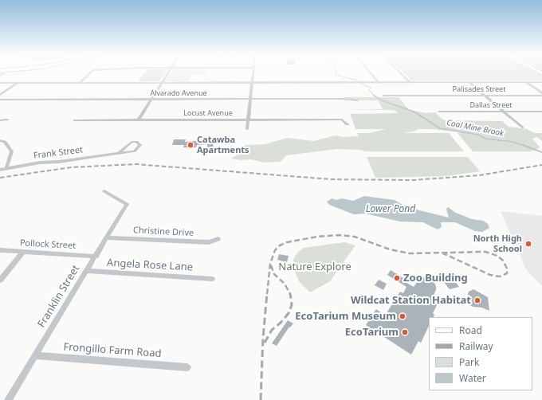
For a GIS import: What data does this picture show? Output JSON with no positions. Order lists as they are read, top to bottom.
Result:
{
  "streets": {
    "street": [
      "Palisades Street",
      "Alvarado Avenue",
      "Dallas Street",
      "Locust Avenue",
      "Frank Street",
      "Christine Drive",
      "Pollock Street",
      "Angela Rose Lane",
      "Franklin Street",
      "Frongillo Farm Road"
    ]
  },
  "crossings": [
    ["Christine Drive", "Franklin Street"],
    ["Pollock Street", "Franklin Street"],
    ["Angela Rose Lane", "Franklin Street"],
    ["Franklin Street", "Frongillo Farm Road"]
  ],
  "water": ["Coal Mine Brook", "Lower Pond"],
  "parks": ["Nature Explore"],
  "places": [
    "Catawba Apartments",
    "North High School",
    "Zoo Building",
    "Wildcat Station Habitat",
    "EcoTarium Museum",
    "EcoTarium"
  ],
  "legend": [
    "Road",
    "Railway",
    "Park",
    "Water"
  ]
}
